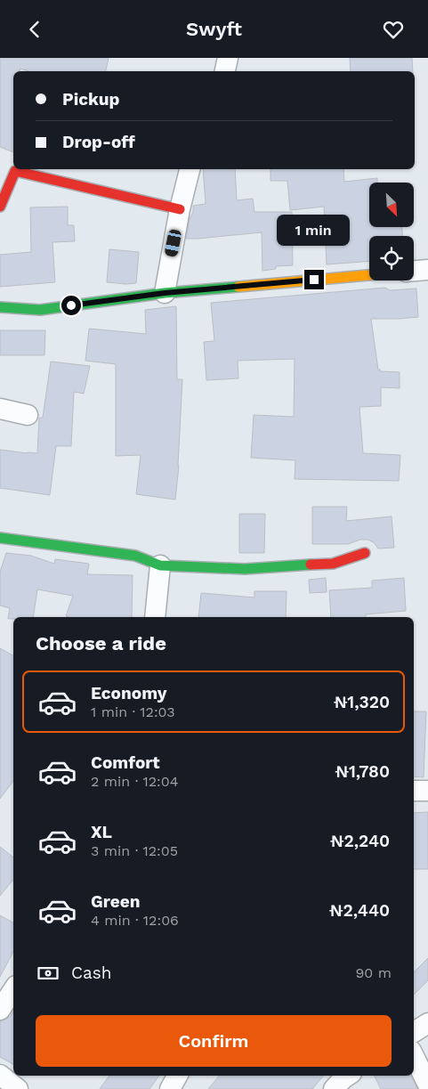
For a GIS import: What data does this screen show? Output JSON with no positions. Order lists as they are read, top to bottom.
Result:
{
  "north": "bottom right",
  "page": {
    "header": "Swyft",
    "banner": ["Pickup", "Drop-off"],
    "bubble": "1 min",
    "heading": "Choose a ride",
    "list": [
      {
        "name": "Economy",
        "note": "1 min · 12:03",
        "value": "₦1,320"
      },
      {
        "name": "Comfort",
        "note": "2 min · 12:04",
        "value": "₦1,780"
      },
      {
        "name": "XL",
        "note": "3 min · 12:05",
        "value": "₦2,240"
      },
      {
        "name": "Green",
        "note": "4 min · 12:06",
        "value": "₦2,440"
      }
    ],
    "pay": ["Cash", "90 m"],
    "buttons": "Confirm"
  }
}
